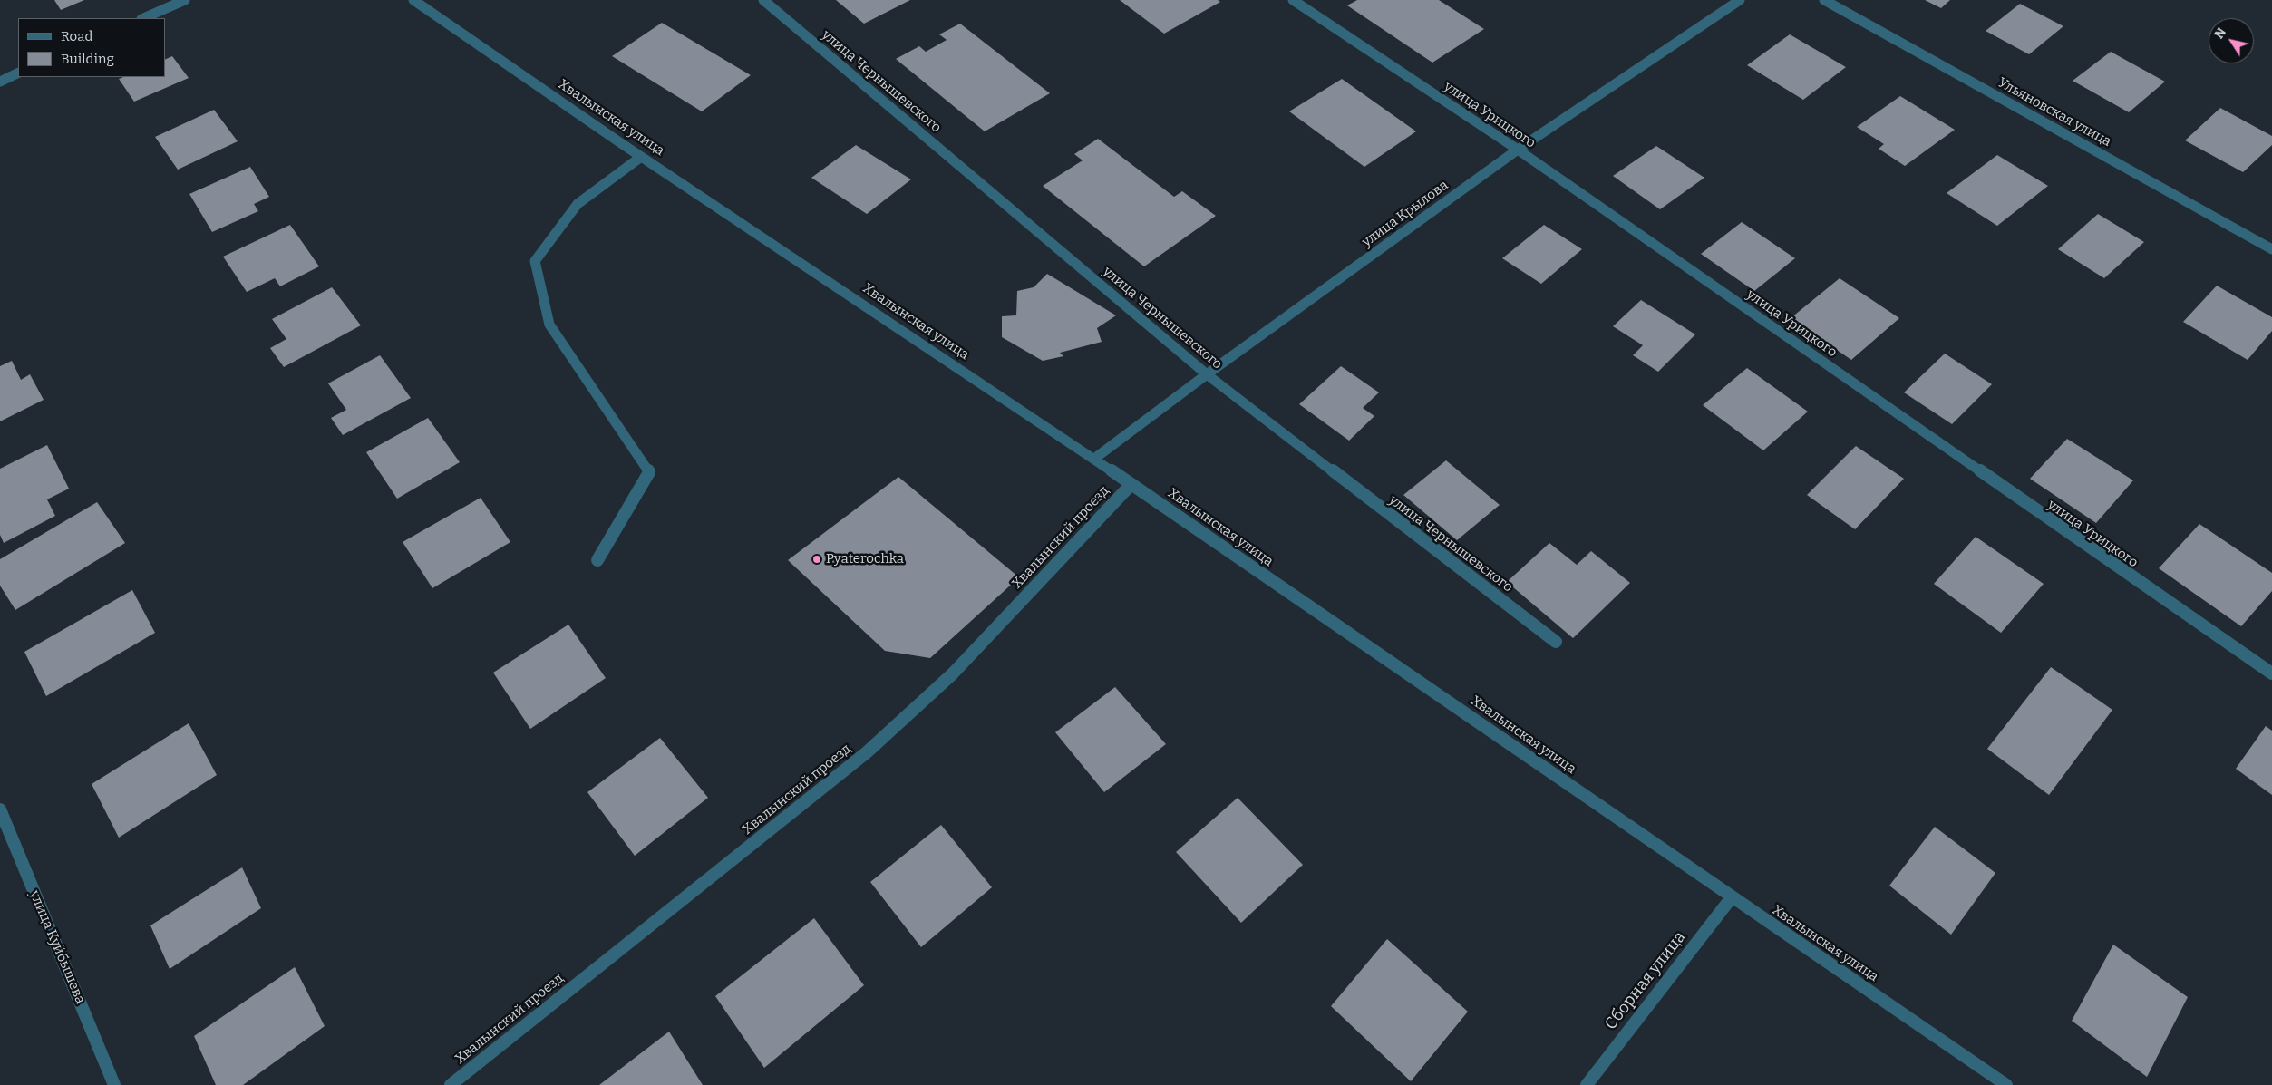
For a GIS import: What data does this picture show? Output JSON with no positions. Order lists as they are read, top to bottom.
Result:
{
  "streets": {
    "street": [
      "улица Чернышевского",
      "Ульяновская улица",
      "улица Урицкого",
      "Хвалынская улица",
      "улица Крылова",
      "Хвалынский проезд",
      "улица Куйбышева",
      "Сборная улица"
    ]
  },
  "crossings": [
    ["улица Чернышевского", "улица Крылова"],
    ["улица Урицкого", "улица Крылова"],
    ["Хвалынская улица", "улица Крылова"],
    ["Хвалынская улица", "Хвалынский проезд"],
    ["Хвалынская улица", "Сборная улица"]
  ],
  "places": ["Pyaterochka"],
  "legend": ["Road", "Building"],
  "north": "top left"
}
